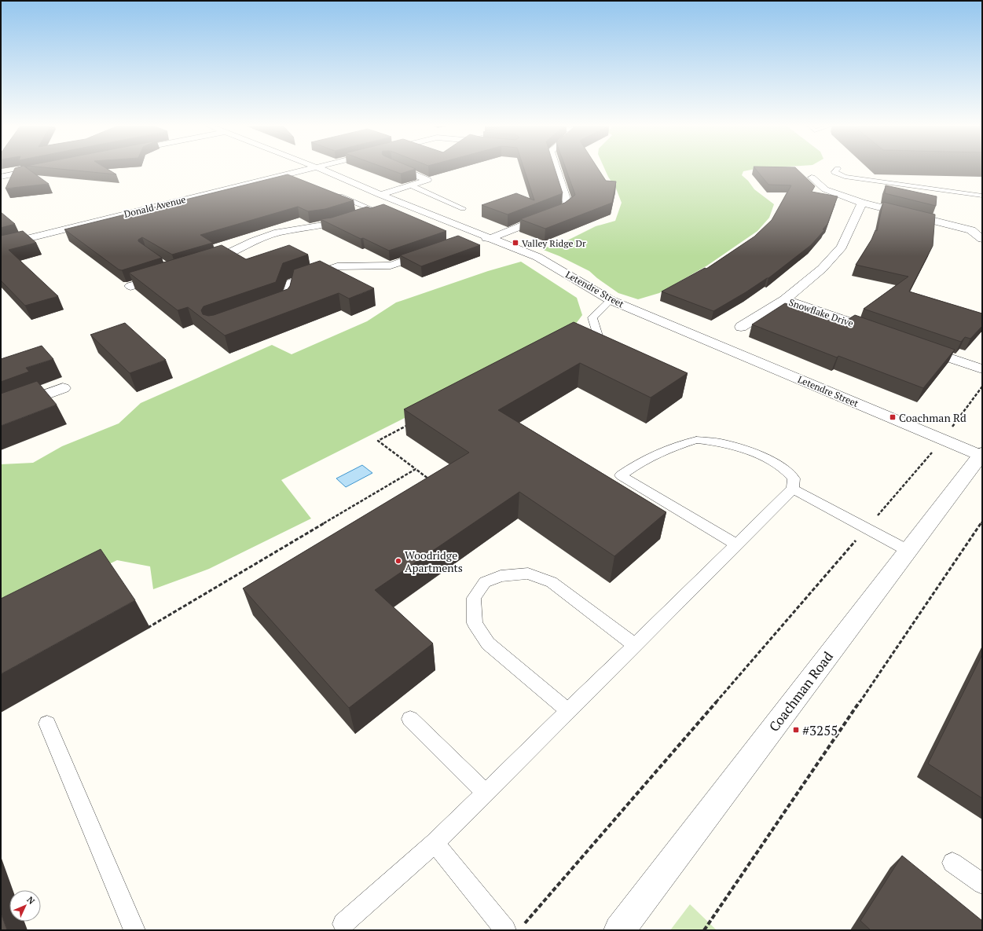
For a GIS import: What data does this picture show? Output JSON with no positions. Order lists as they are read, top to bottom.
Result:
{
  "streets": {
    "street": [
      "Donald Avenue",
      "Letendre Street",
      "Snowflake Drive",
      "Coachman Road"
    ]
  },
  "crossings": [
    ["Letendre Street", "Coachman Road"]
  ],
  "places": {
    "transit": ["Valley Ridge Dr", "Coachman Rd", "#3255"],
    "other": ["Woodridge Apartments"]
  },
  "north": "top right"
}
